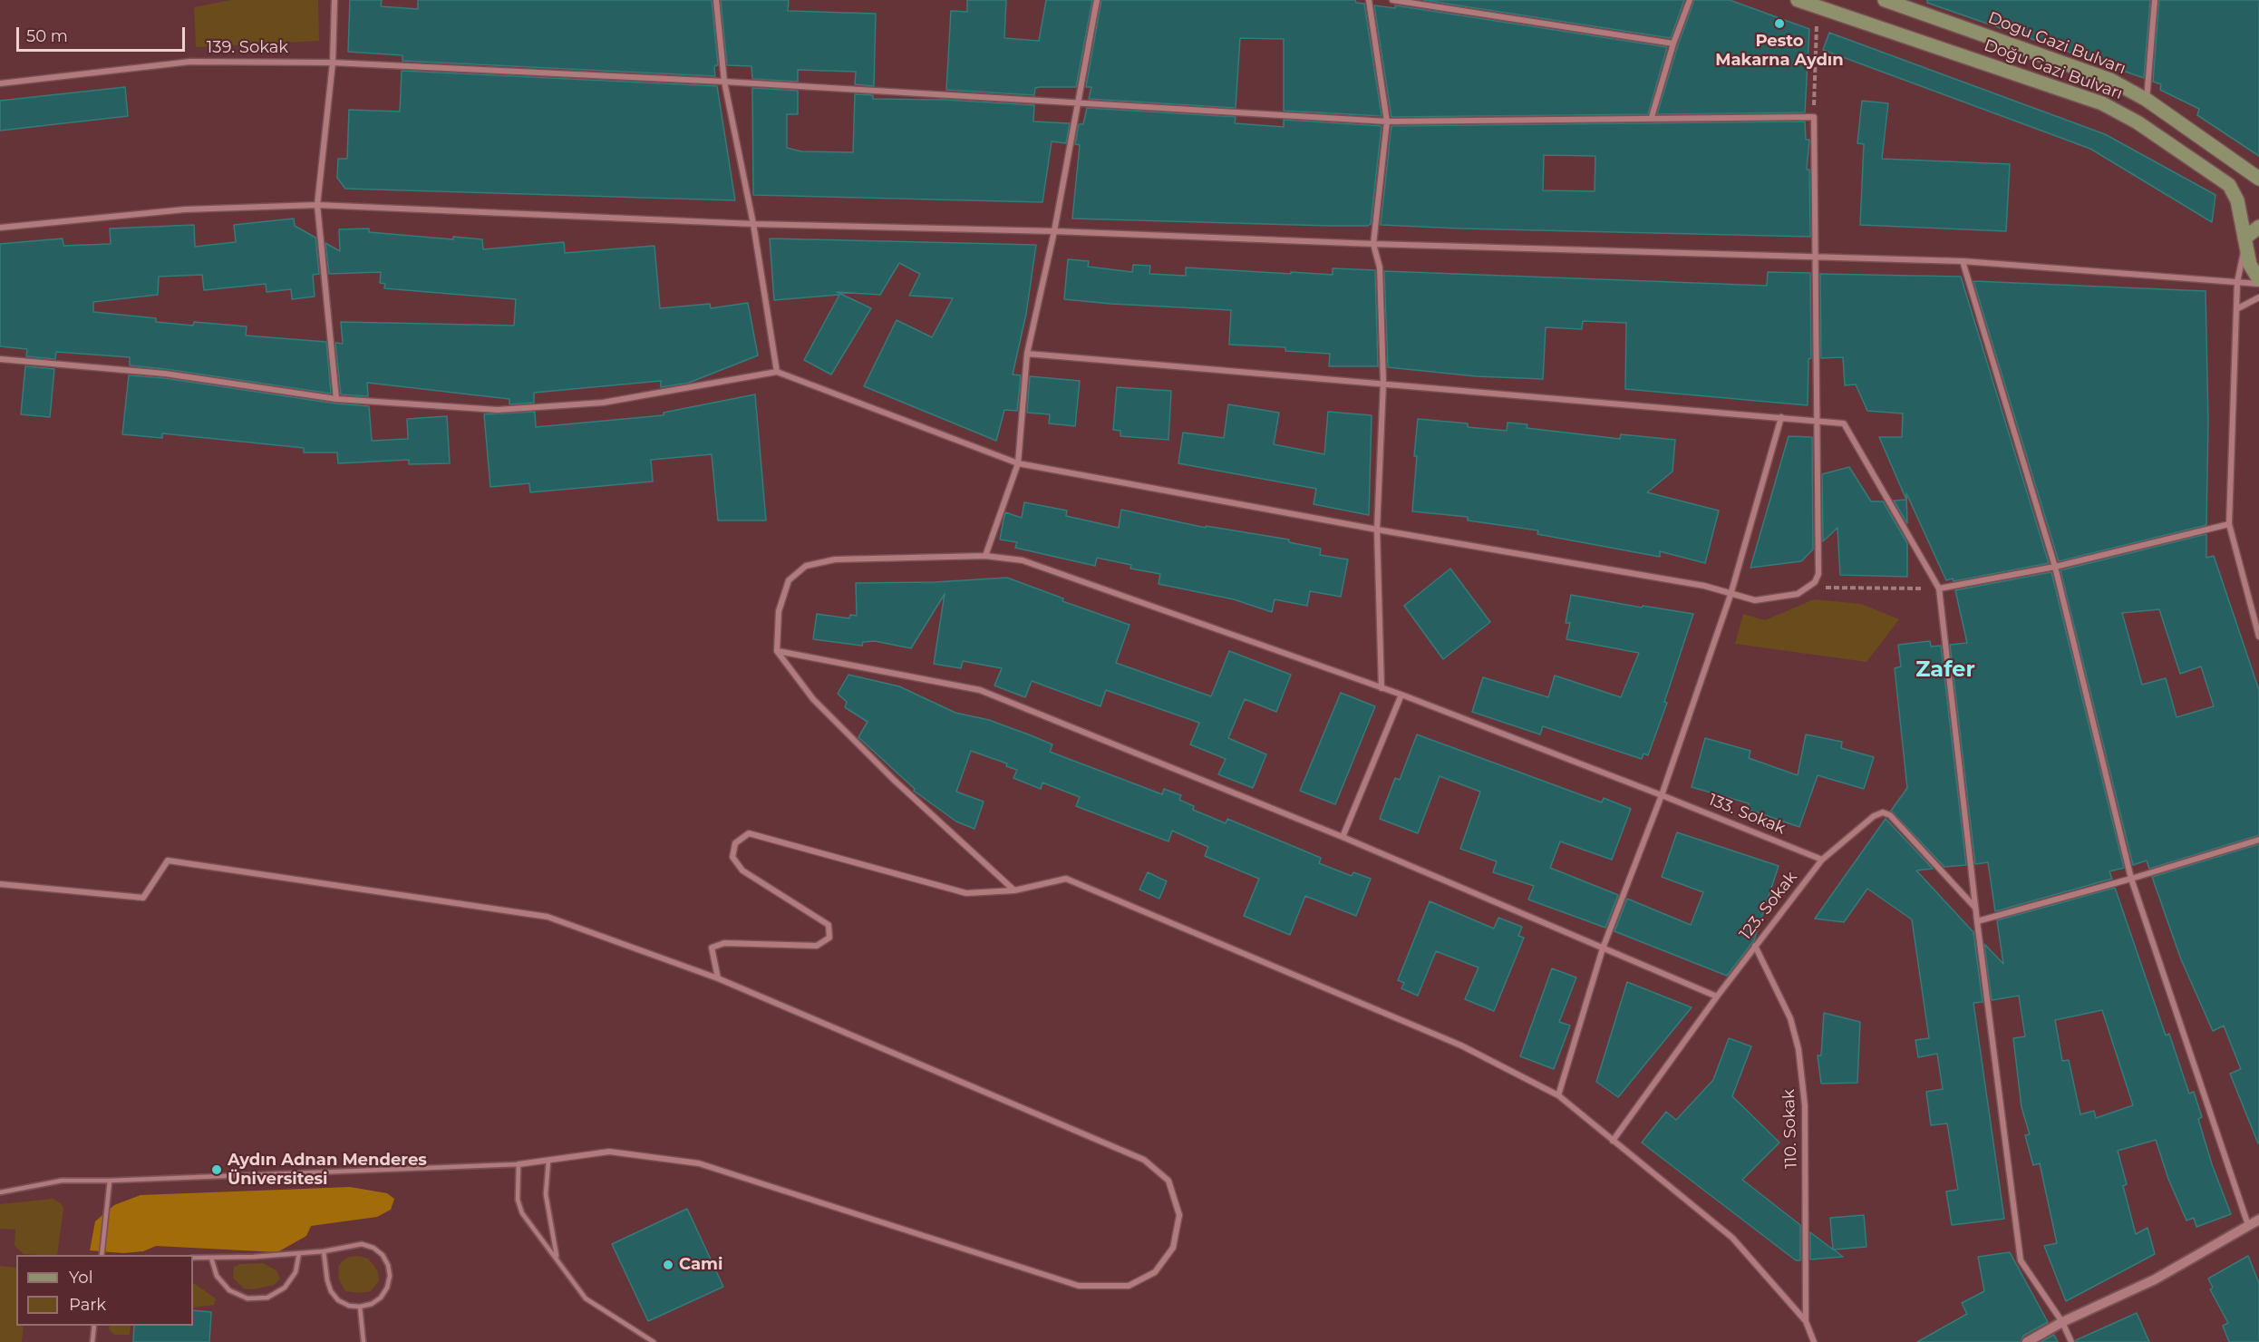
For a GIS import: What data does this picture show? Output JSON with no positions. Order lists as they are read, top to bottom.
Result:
{
  "streets": {
    "main road": ["Dogu Gazi Bulvarı", "Doğu Gazi Bulvarı"],
    "street": [
      "139. Sokak",
      "133. Sokak",
      "123. Sokak",
      "110. Sokak"
    ]
  },
  "crossings": [
    ["133. Sokak", "123. Sokak"],
    ["123. Sokak", "110. Sokak"]
  ],
  "districts": ["Zafer"],
  "places": ["Pesto Makarna Aydın", "Aydın Adnan Menderes Üniversitesi", "Cami"],
  "legend": ["Yol", "Park"],
  "scale_bar": "50 m"
}
